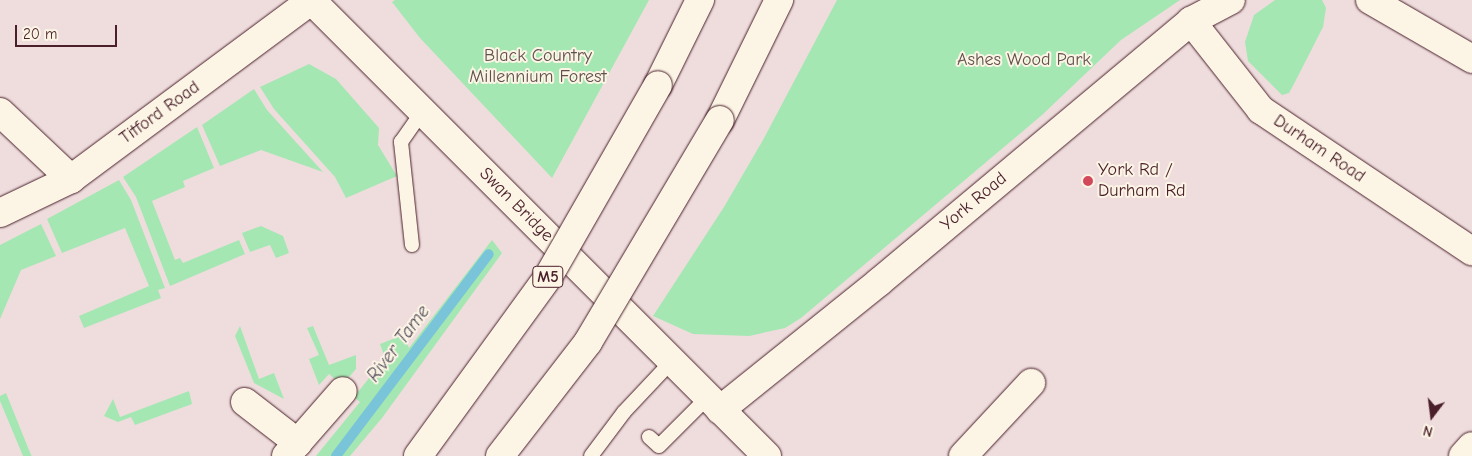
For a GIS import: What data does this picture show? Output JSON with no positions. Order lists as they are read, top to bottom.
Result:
{
  "streets": {
    "main road": [
      "Titford Road",
      "Durham Road",
      "York Road",
      "Swan Bridge",
      "M5"
    ]
  },
  "crossings": [
    ["Titford Road", "Swan Bridge"],
    ["Durham Road", "York Road"],
    ["York Road", "Swan Bridge"]
  ],
  "water": ["River Tame"],
  "parks": ["Black Country Millennium Forest", "Ashes Wood Park"],
  "places": ["York Rd / Durham Rd"],
  "scale_bar": "20 m",
  "north": "bottom"
}
